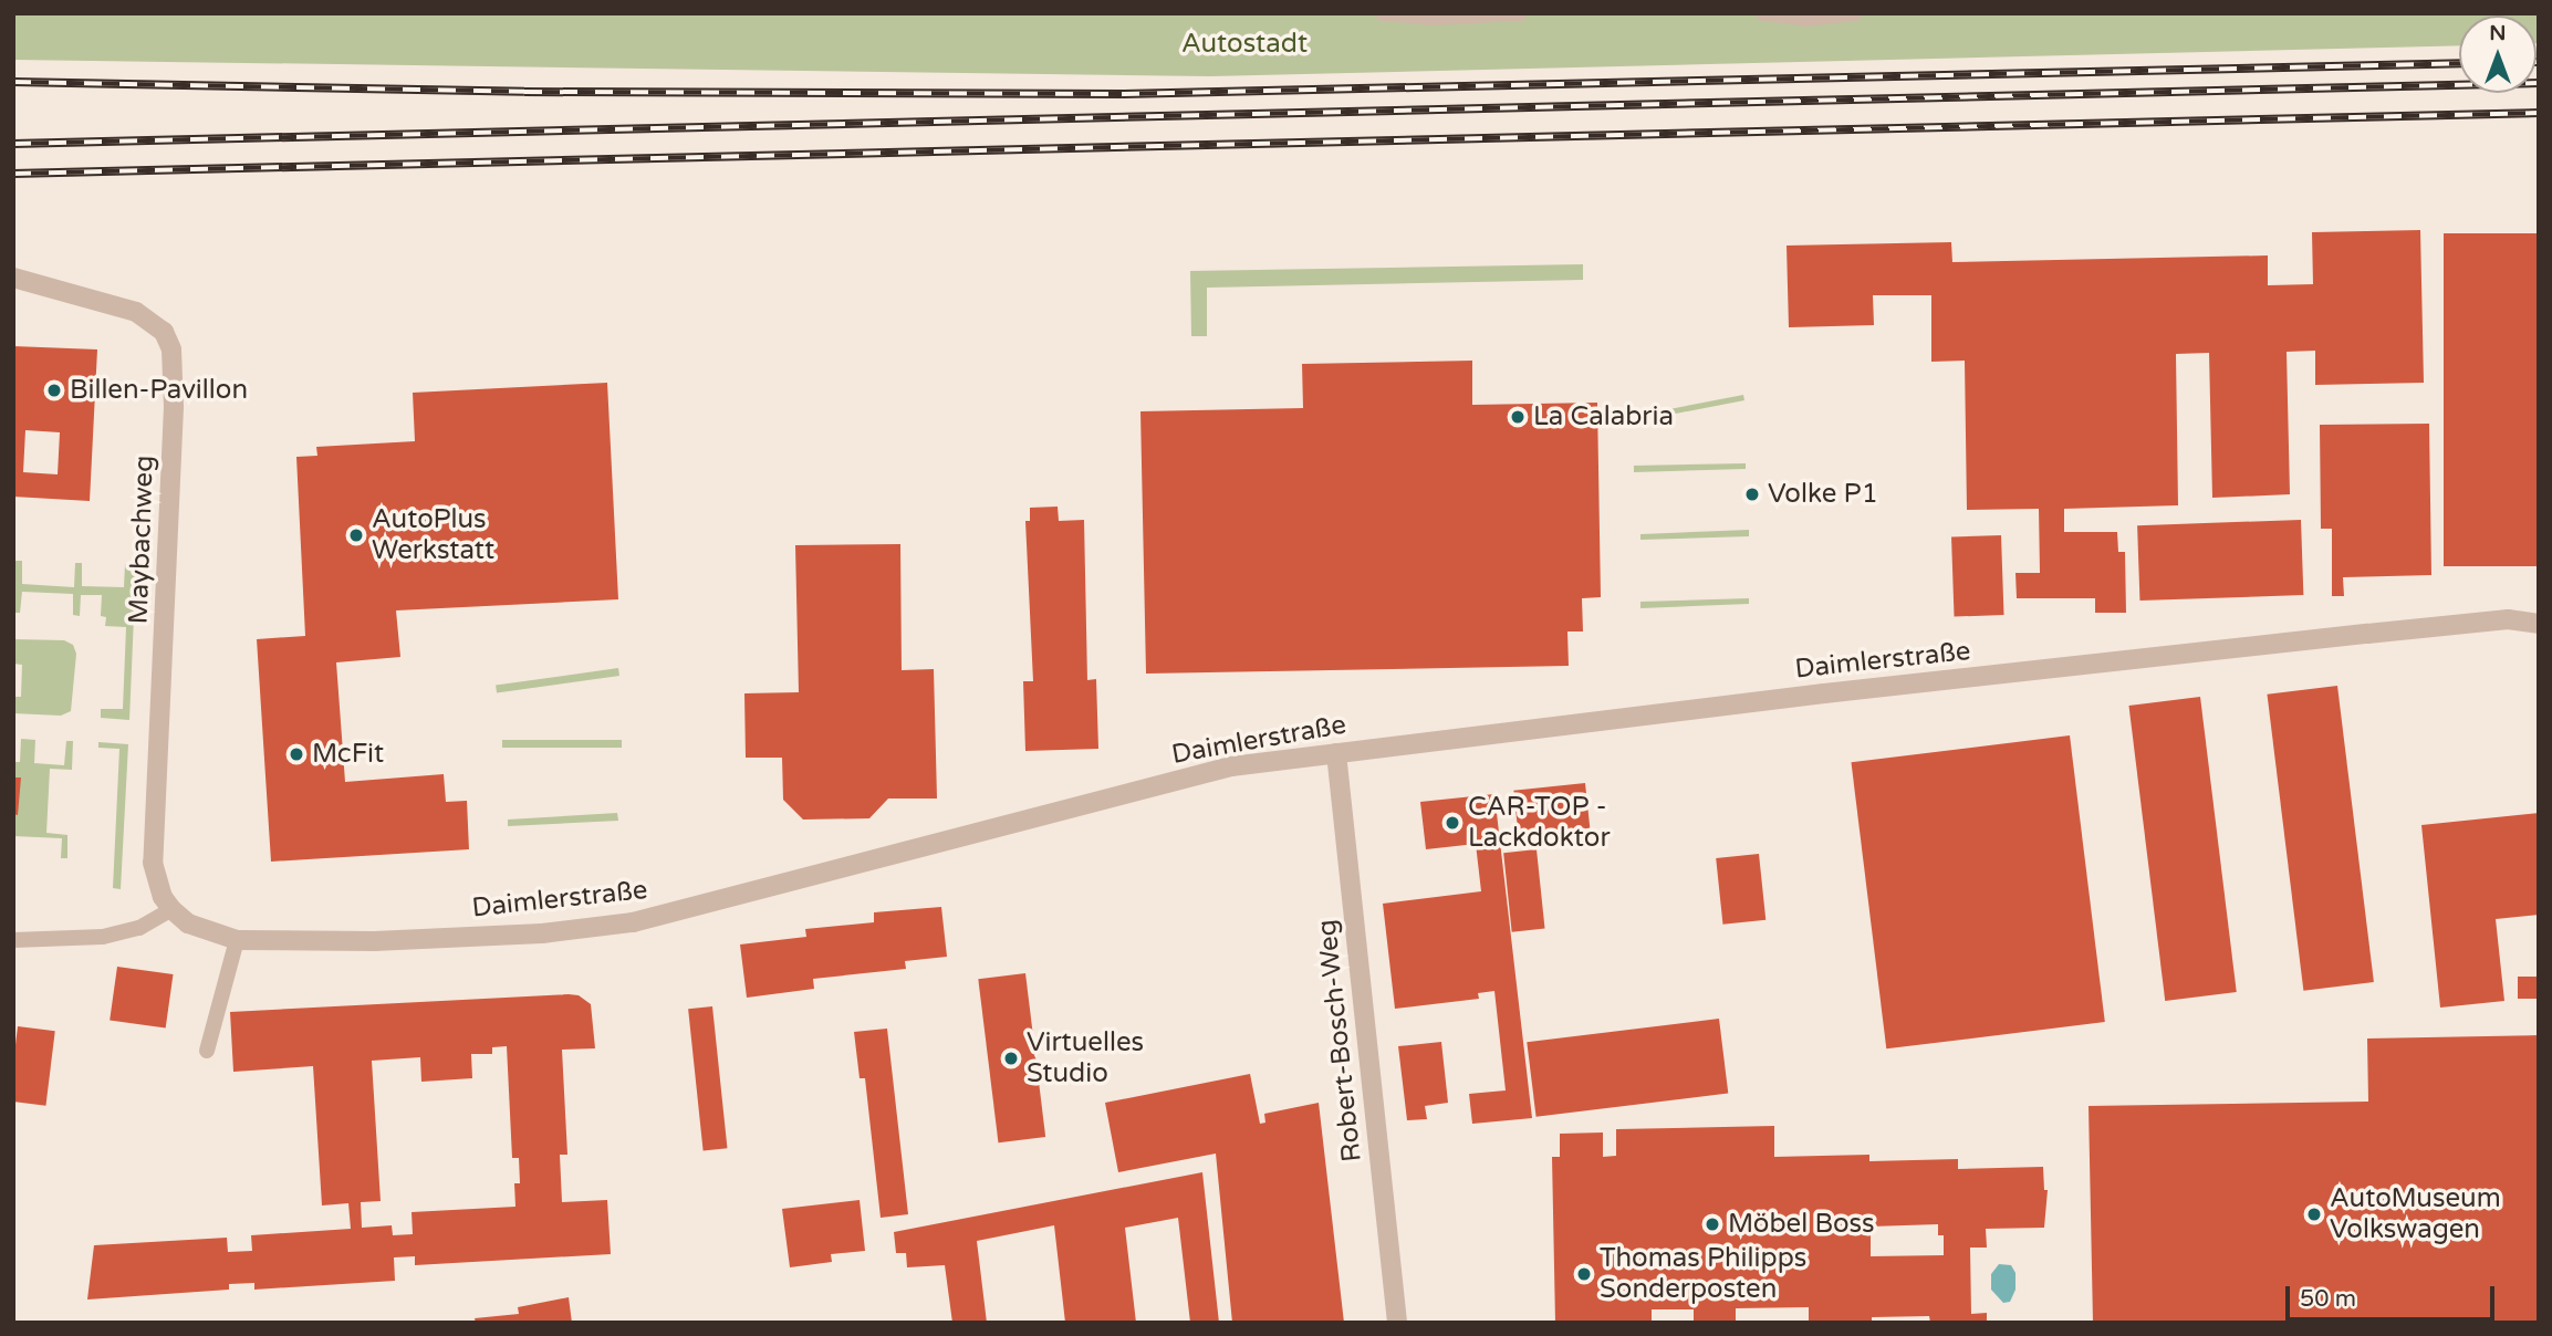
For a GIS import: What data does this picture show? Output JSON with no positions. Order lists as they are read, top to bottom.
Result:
{
  "streets": {
    "street": ["Maybachweg", "Daimlerstraße", "Robert-Bosch-Weg"]
  },
  "crossings": [
    ["Maybachweg", "Daimlerstraße"],
    ["Daimlerstraße", "Robert-Bosch-Weg"]
  ],
  "parks": ["Autostadt"],
  "places": [
    "Billen-Pavillon",
    "La Calabria",
    "Volke P1",
    "AutoPlus Werkstatt",
    "McFit",
    "CAR-TOP - Lackdoktor",
    "Virtuelles Studio",
    "AutoMuseum Volkswagen",
    "Möbel Boss",
    "Thomas Philipps Sonderposten"
  ],
  "scale_bar": "50 m",
  "north": "top"
}
